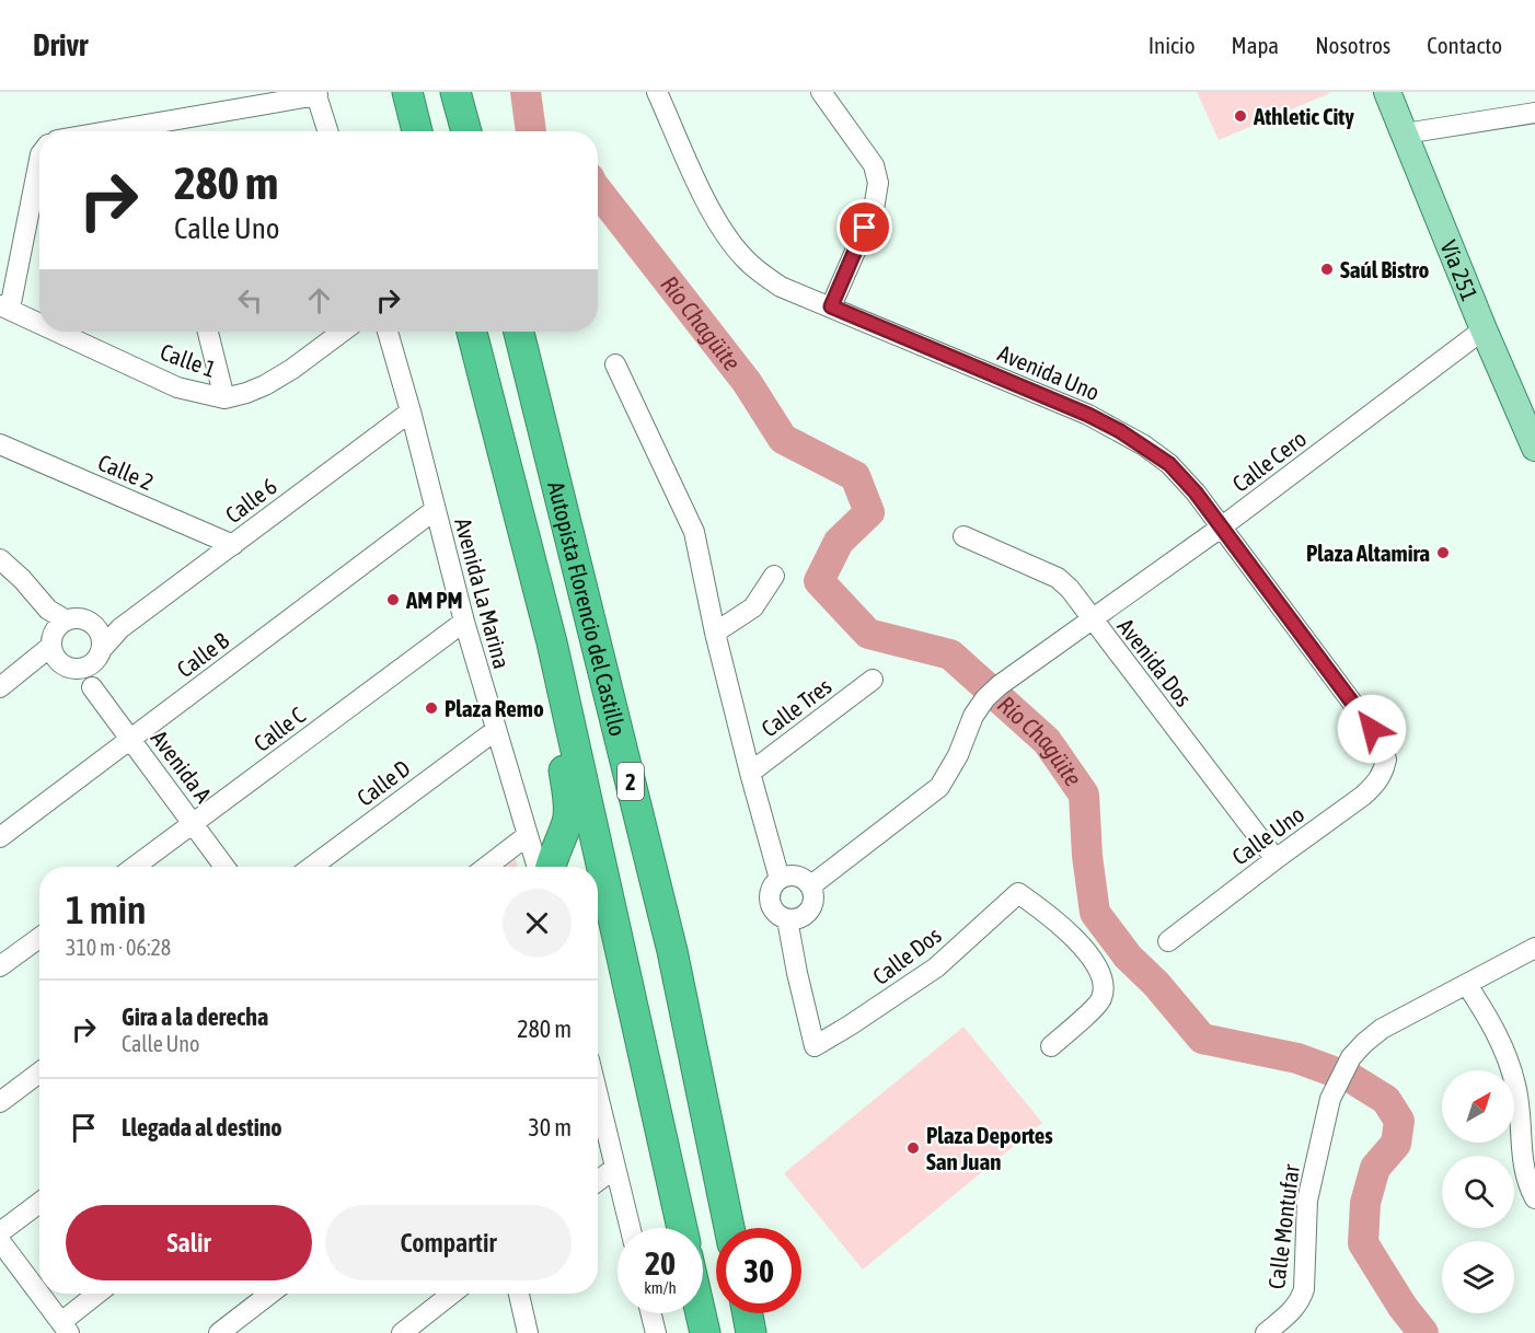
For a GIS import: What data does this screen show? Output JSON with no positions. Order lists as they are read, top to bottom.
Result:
{
  "streets": {
    "highway": ["Autopista Florencio del Castillo", "2"],
    "main road": ["Vía 251"],
    "street": [
      "Calle 1",
      "Avenida Uno",
      "Calle Cero",
      "Calle 2",
      "Calle 6",
      "Avenida La Marina",
      "Calle B",
      "Avenida Dos",
      "Calle Tres",
      "Calle C",
      "Avenida A",
      "Calle D",
      "Calle Uno",
      "Calle Dos",
      "Calle Montufar"
    ]
  },
  "crossings": [
    ["Vía 251", "Calle Cero"],
    ["Avenida Uno", "Calle Cero"],
    ["Avenida Uno", "Calle Uno"],
    ["Calle Cero", "Avenida Dos"],
    ["Calle Cero", "Calle Dos"],
    ["Calle 2", "Calle 6"],
    ["Calle 6", "Avenida La Marina"],
    ["Avenida La Marina", "Calle B"],
    ["Avenida La Marina", "Calle C"],
    ["Avenida La Marina", "Calle D"],
    ["Calle B", "Avenida A"],
    ["Avenida Dos", "Calle Uno"],
    ["Calle C", "Avenida A"]
  ],
  "water": ["Río Chagüite"],
  "places": [
    "Athletic City",
    "Saúl Bistro",
    "Plaza Altamira",
    "AM PM",
    "Plaza Remo",
    "Plaza Deportes San Juan"
  ],
  "north": "top right",
  "page": {
    "header": "Drivr",
    "nav": [
      "Inicio",
      "Mapa",
      "Nosotros",
      "Contacto"
    ],
    "turn": ["280 m", "Calle Uno"],
    "heading": ["1 min", "310 m · 06:28"],
    "list": [
      {
        "name": "Gira a la derecha",
        "note": "Calle Uno",
        "value": "280 m"
      },
      {
        "name": "Llegada al destino",
        "value": "30 m"
      }
    ],
    "buttons": ["Salir", "Compartir"],
    "speed": "20 km/h",
    "limit": "30"
  }
}
